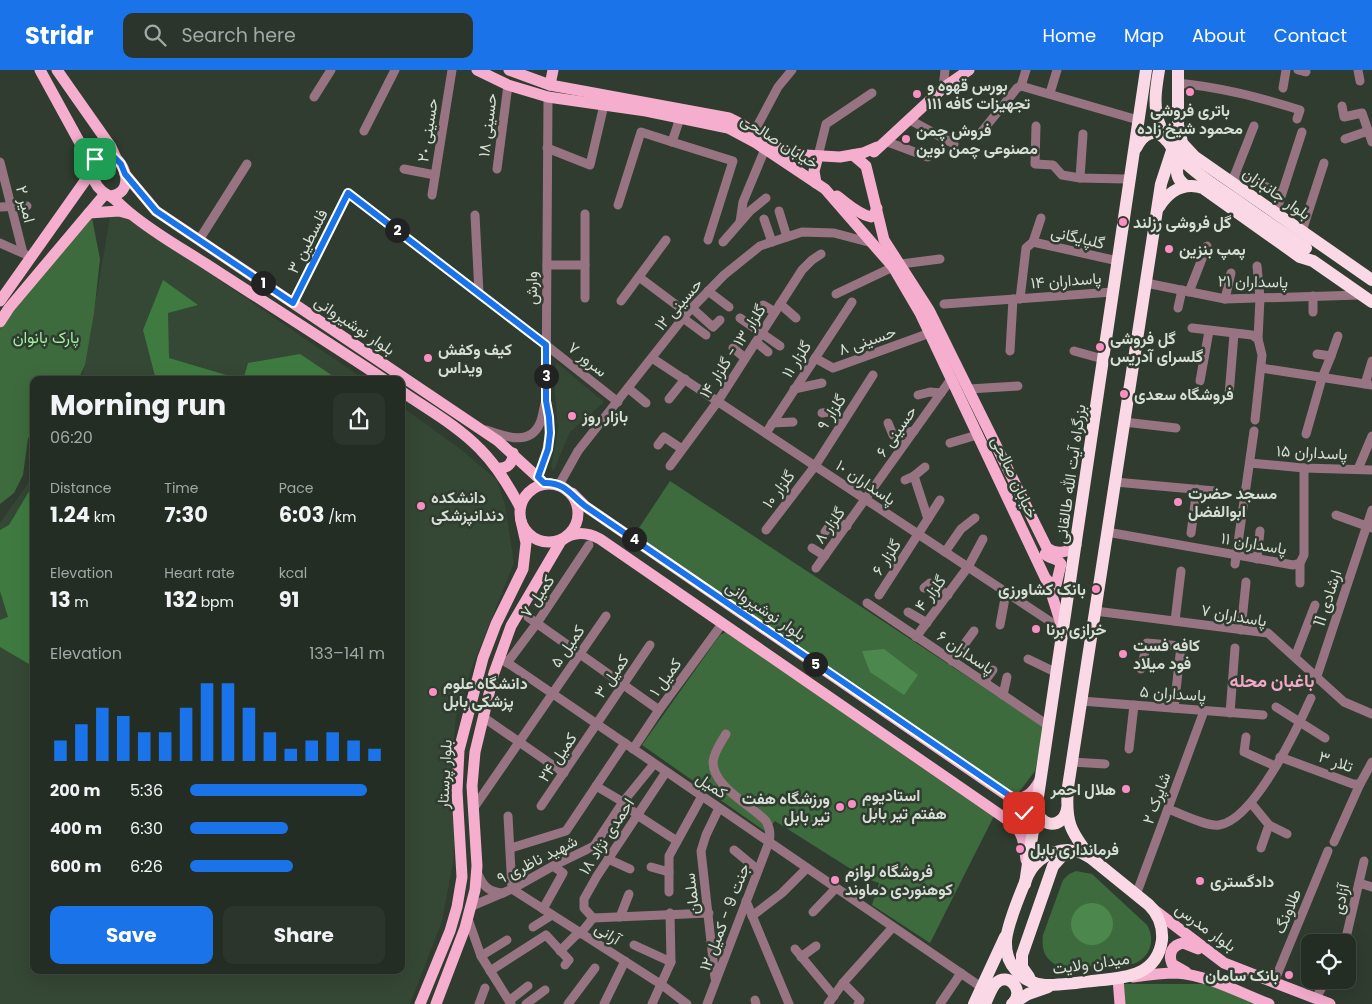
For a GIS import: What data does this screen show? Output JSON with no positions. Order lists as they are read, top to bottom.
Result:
{
  "streets": {
    "highway": ["بلوار جانبازان", "بزرگراه آیت الله طالقانی", "میدان ولایت"],
    "main road": [
      "خيابان صالحی",
      "بلوار نوشیروانی",
      "خیابان صالحی",
      "بلوار پرستار",
      "بلوار مدرس"
    ],
    "street": [
      "حسینی ۱۸",
      "حسینی ٢٠",
      "امیر ۲",
      "گلپایگانی",
      "فلسطین ۳",
      "پاسداران ۱۴",
      "پاسداران ۲۱",
      "وارش",
      "حسینی ۱۲",
      "حسینی ۸",
      "گلزار ۱۳ - گلزار ۱۴",
      "سرور ۷",
      "گلزار ١١",
      "گلزار ٩",
      "حسینی ۶",
      "پاسداران ۱۵",
      "پاسداران ١٠",
      "گلزار ۱۰",
      "گلزار ۸",
      "پاسداران ١١",
      "گلزار ۶",
      "گلزار ۴",
      "کمیل ۷",
      "ارشادی 11",
      "پاسداران ۷",
      "کمیل ۵",
      "پاسداران ۶",
      "کمیل ۳",
      "کمیل ۱",
      "پاسداران ۵",
      "کمیل ۲۴",
      "تلار ۳",
      "کمیل",
      "شاپرک ۲",
      "احمدی نژاد ۱۸",
      "شهید ناظری ۹",
      "سلمان",
      "آزادی",
      "طلاونگ",
      "جنت 9 - کمیل ۱۲",
      "آرانی"
    ]
  },
  "crossings": [
    ["حسینی ۱۸", "خيابان صالحی"],
    ["خيابان صالحی", "وارش"],
    ["خيابان صالحی", "حسینی ۱۲"],
    ["خيابان صالحی", "حسینی ۸"],
    ["خيابان صالحی", "خیابان صالحی"],
    ["گلپایگانی", "پاسداران ۱۴"],
    ["گلپایگانی", "بزرگراه آیت الله طالقانی"],
    ["فلسطین ۳", "بلوار نوشیروانی"],
    ["فلسطین ۳", "سرور ۷"],
    ["پاسداران ۱۴", "بزرگراه آیت الله طالقانی"],
    ["وارش", "حسینی ۱۲"],
    ["وارش", "بلوار نوشیروانی"],
    ["وارش", "سرور ۷"],
    ["وارش", "بلوار پرستار"],
    ["حسینی ۱۲", "بلوار نوشیروانی"],
    ["حسینی ۱۲", "سرور ۷"],
    ["حسینی ۱۲", "پاسداران ١٠"],
    ["حسینی ۱۲", "بلوار پرستار"],
    ["بلوار نوشیروانی", "بلوار پرستار"],
    ["حسینی ۸", "گلزار ١١"],
    ["گلزار ۱۳ - گلزار ۱۴", "پاسداران ١٠"],
    ["گلزار ١١", "پاسداران ١٠"],
    ["گلزار ٩", "پاسداران ١٠"],
    ["گلزار ٩", "گلزار ۱۰"],
    ["حسینی ۶", "خیابان صالحی"],
    ["حسینی ۶", "پاسداران ١٠"],
    ["حسینی ۶", "گلزار ۸"],
    ["پاسداران ۱۵", "پاسداران ١١"],
    ["بزرگراه آیت الله طالقانی", "خیابان صالحی"],
    ["بزرگراه آیت الله طالقانی", "پاسداران ١٠"],
    ["بزرگراه آیت الله طالقانی", "پاسداران ۶"],
    ["بزرگراه آیت الله طالقانی", "میدان ولایت"],
    ["خیابان صالحی", "پاسداران ١٠"],
    ["پاسداران ١٠", "گلزار ۱۰"],
    ["پاسداران ١٠", "گلزار ۸"],
    ["پاسداران ١٠", "گلزار ۶"],
    ["پاسداران ١٠", "گلزار ۴"],
    ["گلزار ۴", "پاسداران ۶"],
    ["کمیل ۷", "بلوار پرستار"],
    ["کمیل ۷", "کمیل"],
    ["ارشادی 11", "پاسداران ۷"],
    ["کمیل ۵", "بلوار پرستار"],
    ["کمیل ۵", "کمیل"],
    ["کمیل ۳", "کمیل ۲۴"],
    ["کمیل ۳", "کمیل"],
    ["کمیل ۱", "کمیل"],
    ["پاسداران ۵", "شاپرک ۲"],
    ["کمیل ۲۴", "کمیل"],
    ["بلوار پرستار", "کمیل"],
    ["بلوار پرستار", "شهید ناظری ۹"],
    ["کمیل", "احمدی نژاد ۱۸"],
    ["کمیل", "شهید ناظری ۹"],
    ["کمیل", "سلمان"],
    ["کمیل", "جنت 9 - کمیل ۱۲"],
    ["شاپرک ۲", "بلوار مدرس"],
    ["شاپرک ۲", "میدان ولایت"],
    ["شهید ناظری ۹", "آرانی"],
    ["سلمان", "جنت 9 - کمیل ۱۲"],
    ["طلاونگ", "بلوار مدرس"],
    ["بلوار مدرس", "میدان ولایت"]
  ],
  "districts": ["باغبان محله"],
  "parks": ["پارک بانوان"],
  "places": [
    "باتری فروشی محمود شیخ زاده",
    "بورس قهوه و تجهیزات کافه ۱۱۱",
    "فروش چمن مصنوعی چمن نوین",
    "گل فروشی رزلند",
    "پمپ بنزین",
    "گل فروشی گلسرای آدریس",
    "کیف و‌کفش ویداس",
    "فروشگاه سعدی",
    "بازار روز",
    "مسجد حضرت ابوالفضل",
    "دانشکده دندانپزشکی",
    "بانک کشاورزی",
    "خرازی برنا",
    "کافه فست فود میلاد",
    "دانشگاه علوم پزشکی بابل",
    "هلال احمر",
    "استادیوم هفتم تیر بابل",
    "ورزشگاه هفت تیر بابل",
    "فرمانداری بابل",
    "فروشگاه لوازم کوهنوردی دماوند",
    "دادگستری",
    "بانک سامان"
  ],
  "page": {
    "header": "Stridr",
    "search": "Search here",
    "nav": [
      "Home",
      "Map",
      "About",
      "Contact"
    ],
    "pins": [
      "2",
      "1",
      "3",
      "4",
      "5"
    ],
    "heading": ["Morning run", "06:20"],
    "stats": [
      ["Distance", "1.24 km"],
      ["Time", "7:30"],
      ["Pace", "6:03 /km"],
      ["Elevation", "13 m"],
      ["Heart rate", "132 bpm"],
      ["kcal", "91"]
    ],
    "chart": ["Elevation", "133–141 m"],
    "list": [
      {
        "name": "200 m",
        "note": "5:36"
      },
      {
        "name": "400 m",
        "note": "6:30"
      },
      {
        "name": "600 m",
        "note": "6:26"
      }
    ],
    "buttons": ["Save", "Share"]
  }
}
